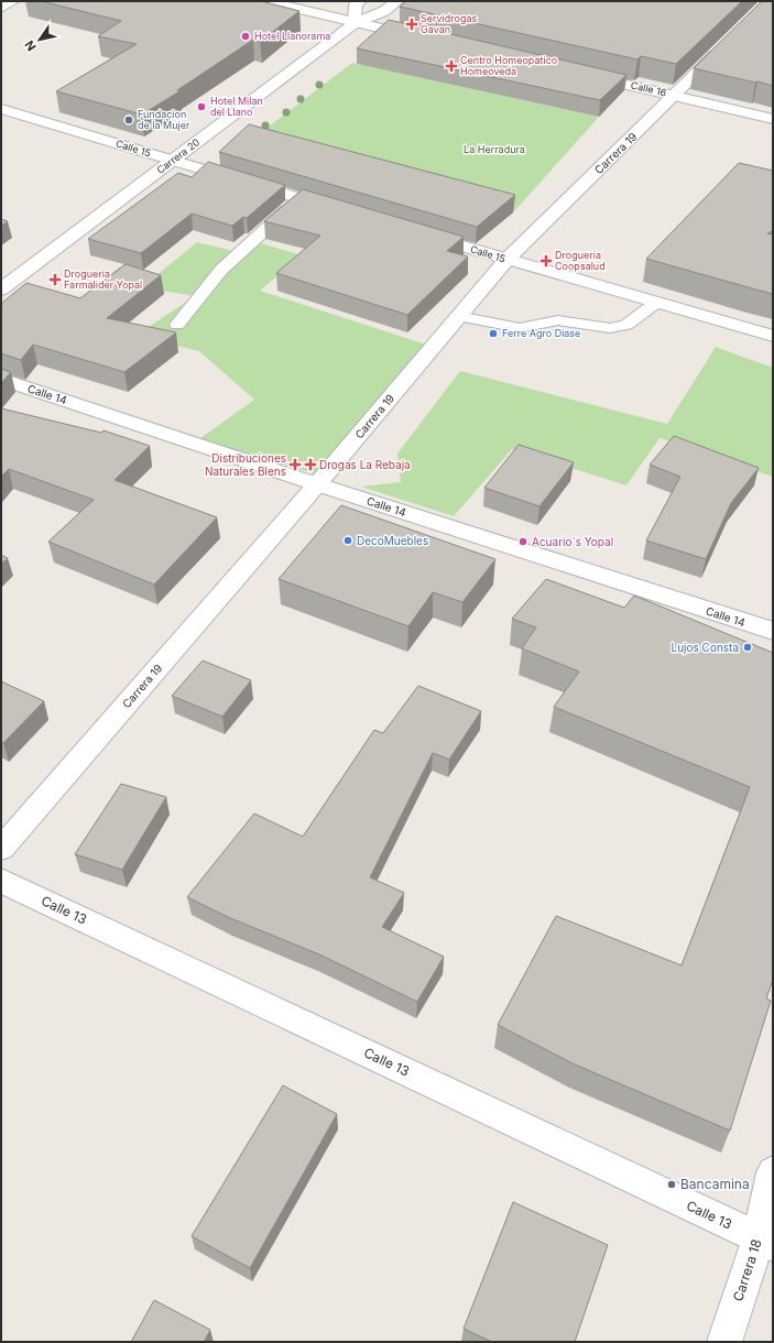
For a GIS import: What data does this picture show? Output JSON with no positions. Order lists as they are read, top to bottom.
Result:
{
  "streets": {
    "street": [
      "Calle 16",
      "Calle 15",
      "Carrera 19",
      "Carrera 20",
      "Calle 14",
      "Calle 13",
      "Carrera 18"
    ]
  },
  "crossings": [
    ["Calle 16", "Carrera 19"],
    ["Calle 15", "Carrera 19"],
    ["Calle 15", "Carrera 20"],
    ["Carrera 19", "Calle 14"],
    ["Calle 13", "Carrera 18"]
  ],
  "parks": ["La Herradura"],
  "places": {
    "health": [
      "Servidrogas Gavan",
      "Centro Homeopatico Homeoveda",
      "Drogueria Coopsalud",
      "Drogueria Farmalider Yopal",
      "Distribuciones Naturales Blens",
      "Drogas La Rebaja"
    ],
    "other": [
      "Hotel Llanorama",
      "Hotel Milan del Llano",
      "Fundacion de la Mujer",
      "Ferre Agro Diase",
      "DecoMuebles",
      "Acuario´s Yopal",
      "Lujos Consta",
      "Bancamina"
    ]
  },
  "north": "bottom left"
}
